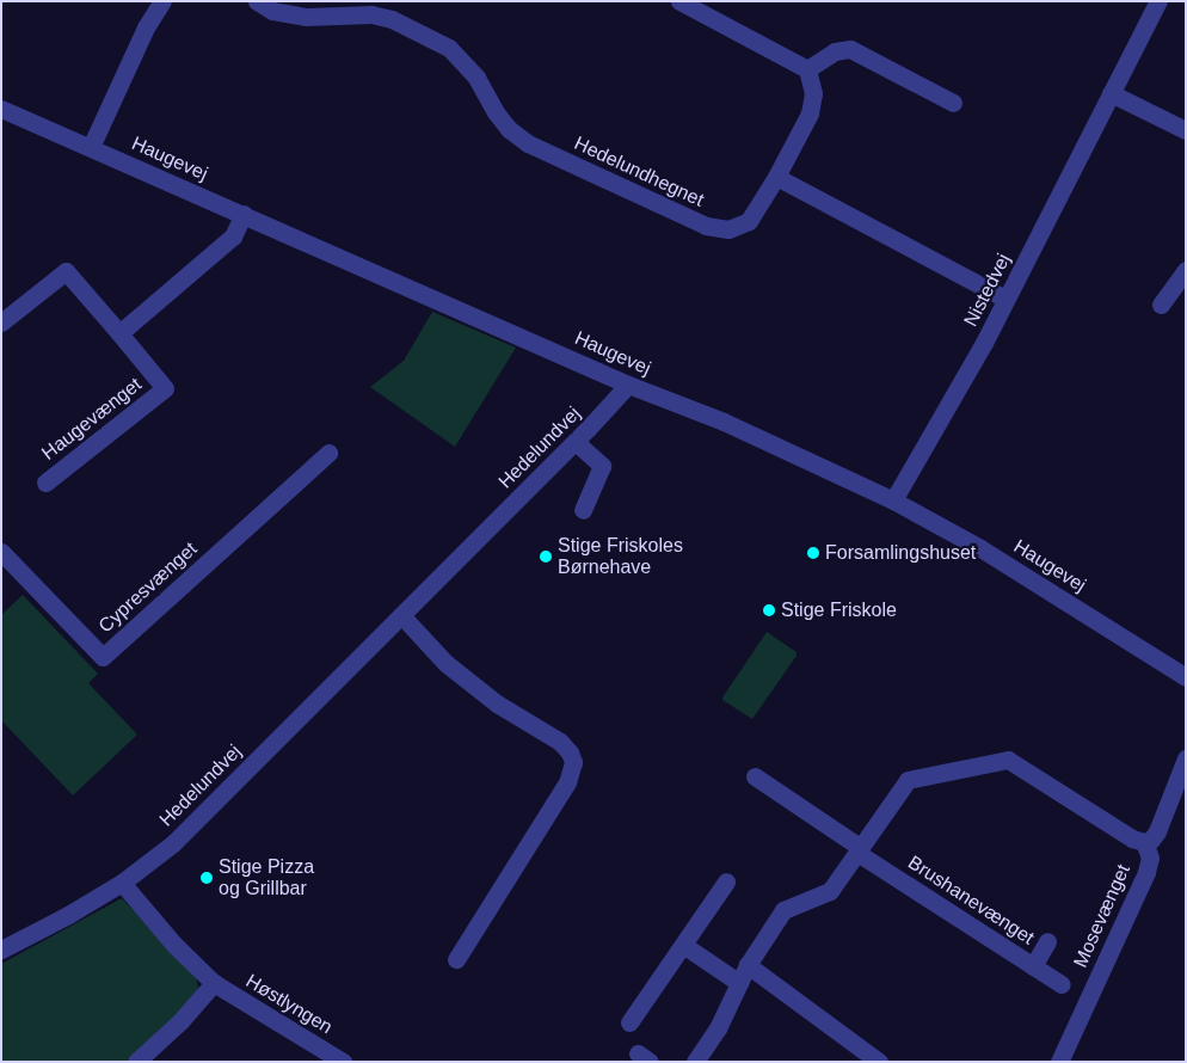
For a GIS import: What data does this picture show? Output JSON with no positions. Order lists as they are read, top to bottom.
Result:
{
  "streets": {
    "street": [
      "Haugevej",
      "Hedelundhegnet",
      "Nistedvej",
      "Haugevænget",
      "Hedelundvej",
      "Cypresvænget",
      "Brushanevænget",
      "Mosevænget",
      "Høstlyngen"
    ]
  },
  "crossings": [
    ["Haugevej", "Nistedvej"],
    ["Haugevej", "Hedelundvej"],
    ["Hedelundvej", "Høstlyngen"]
  ],
  "places": [
    "Forsamlingshuset",
    "Stige Friskoles Børnehave",
    "Stige Friskole",
    "Stige Pizza og Grillbar"
  ]
}
